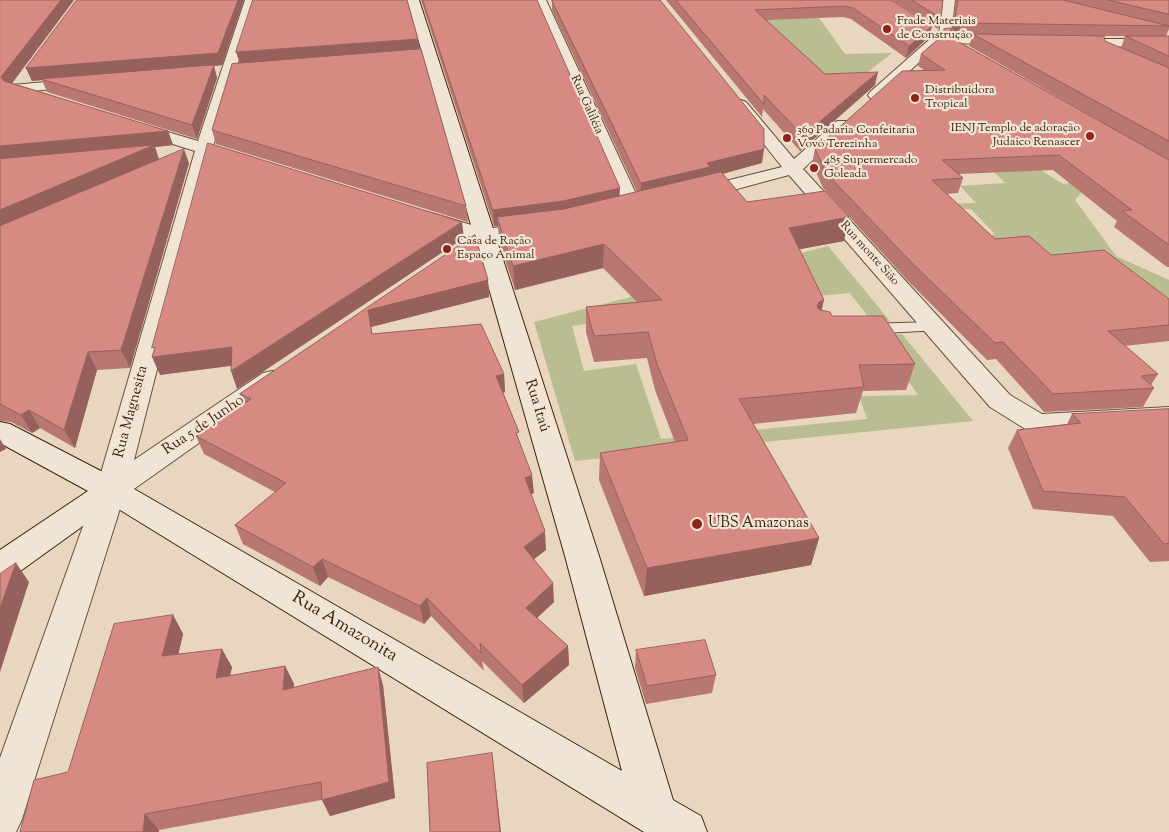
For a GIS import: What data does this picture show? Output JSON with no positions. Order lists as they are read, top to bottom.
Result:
{
  "streets": {
    "street": [
      "Rua Galiléia",
      "Rua monte Sião",
      "Rua Itaú",
      "Rua Magnesita",
      "Rua 5 de Junho",
      "Rua Amazonita"
    ]
  },
  "crossings": [
    ["Rua Itaú", "Rua Amazonita"],
    ["Rua Magnesita", "Rua 5 de Junho"],
    ["Rua Magnesita", "Rua Amazonita"],
    ["Rua 5 de Junho", "Rua Amazonita"]
  ],
  "places": [
    "Frade Materiais de Construção",
    "Distribuidora Tropical",
    "IENJ Templo de adoração Judaico Renascer",
    "369 Padaria Confeitaria Vovó Terezinha",
    "485 Supermercado Goleada",
    "Casa de Ração Espaço Animal",
    "UBS Amazonas"
  ]
}
